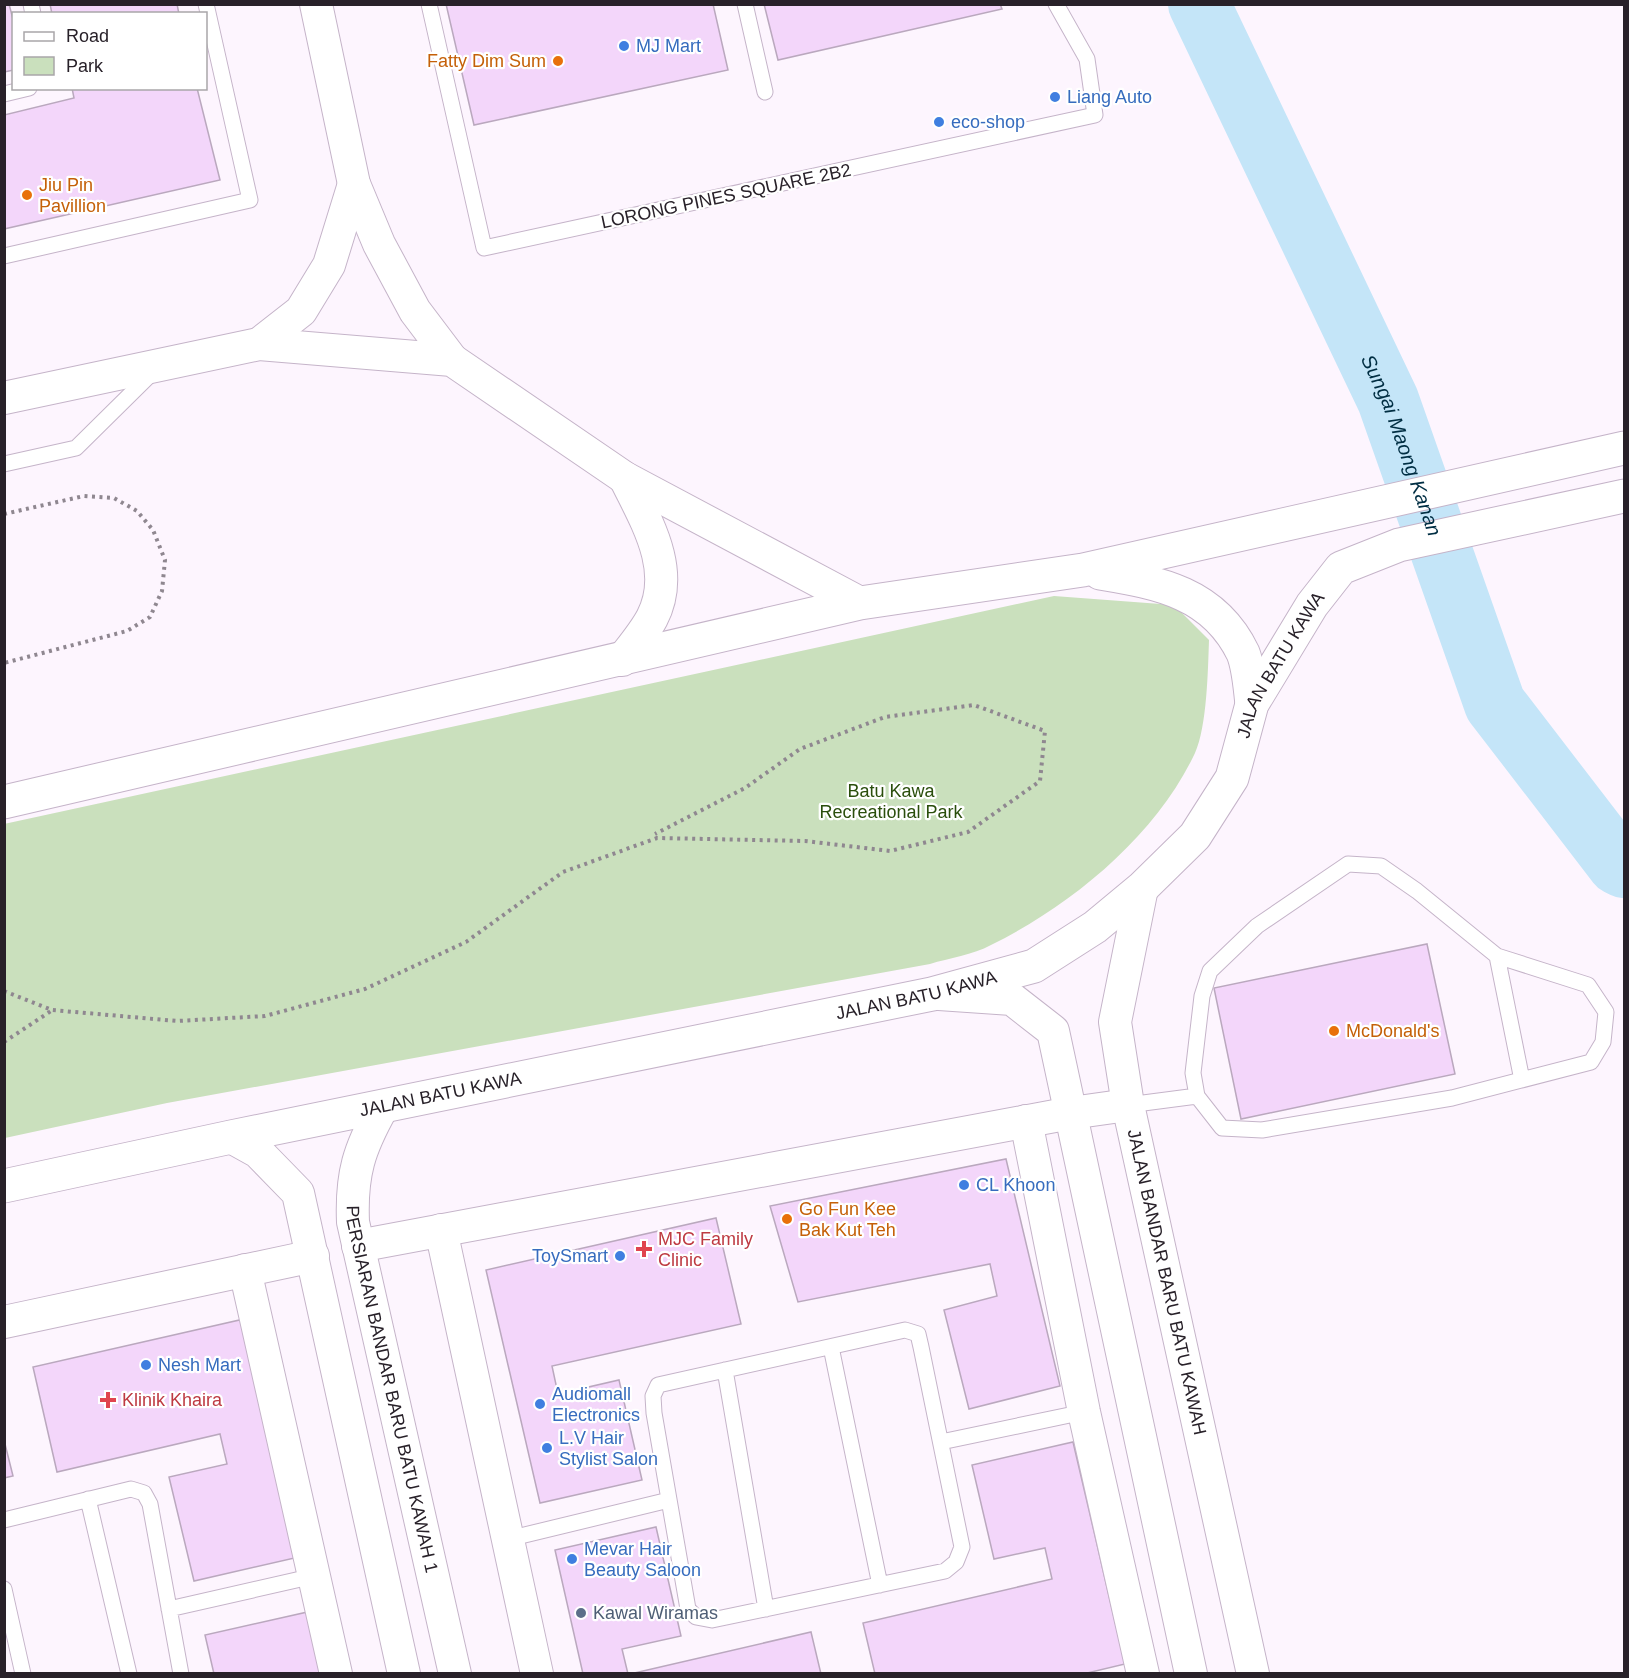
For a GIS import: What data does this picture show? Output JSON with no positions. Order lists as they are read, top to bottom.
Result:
{
  "streets": {
    "highway": ["JALAN BATU KAWA"],
    "street": ["JALAN BANDAR BARU BATU KAWAH", "PERSIARAN BANDAR BARU BATU KAWAH 1"],
    "lane": ["LORONG PINES SQUARE 2B2"]
  },
  "crossings": [
    ["JALAN BATU KAWA", "JALAN BANDAR BARU BATU KAWAH"],
    ["JALAN BATU KAWA", "PERSIARAN BANDAR BARU BATU KAWAH 1"]
  ],
  "water": ["Sungai Maong Kanan"],
  "parks": ["Batu Kawa Recreational Park"],
  "places": {
    "other": [
      "MJ Mart",
      "Fatty Dim Sum",
      "Liang Auto",
      "eco-shop",
      "Jiu Pin Pavillion",
      "McDonald's",
      "CL Khoon",
      "Go Fun Kee Bak Kut Teh",
      "ToySmart",
      "Nesh Mart",
      "Audiomall Electronics",
      "L.V Hair Stylist Salon",
      "Mevar Hair Beauty Saloon",
      "Kawal Wiramas"
    ],
    "health": ["MJC Family Clinic", "Klinik Khaira"]
  },
  "legend": ["Road", "Park"]
}
